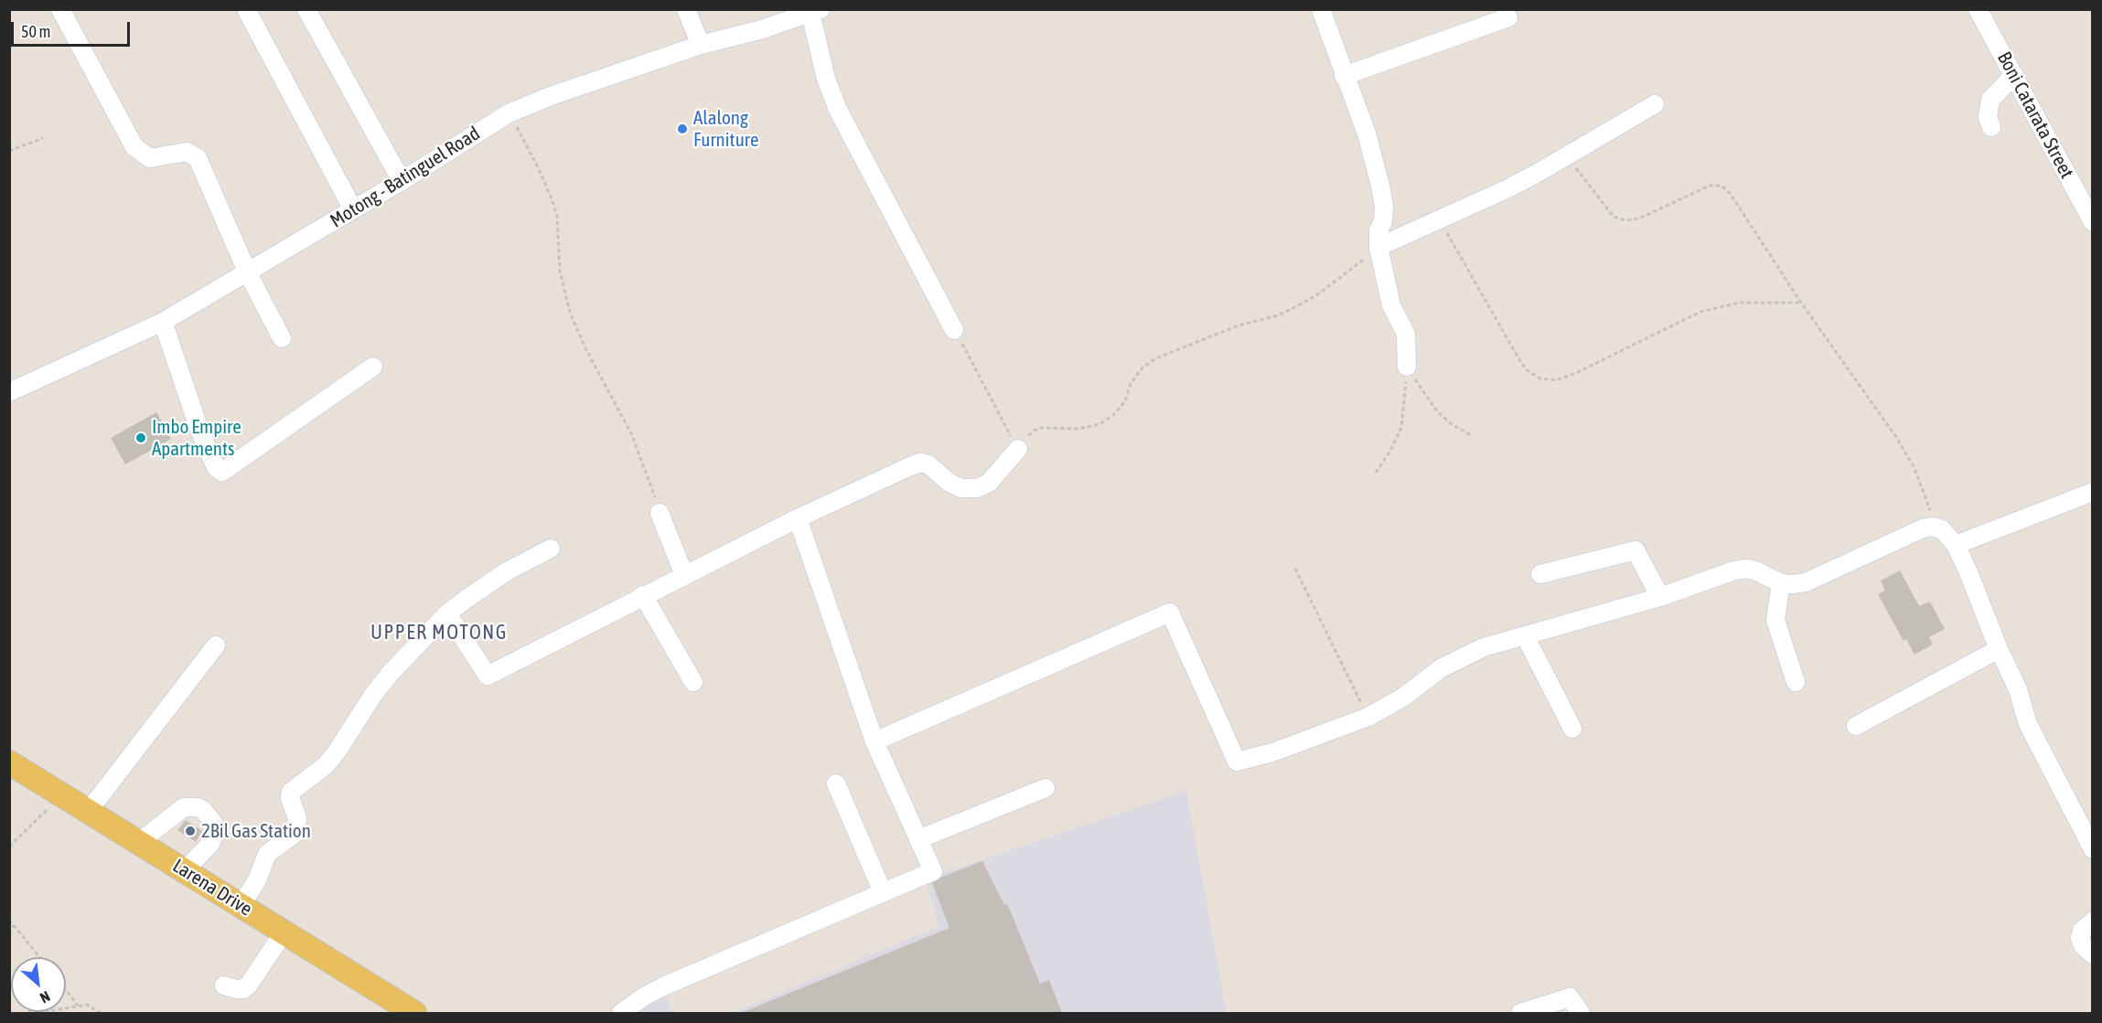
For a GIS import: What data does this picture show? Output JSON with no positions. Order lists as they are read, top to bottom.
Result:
{
  "streets": {
    "main road": ["Larena Drive"],
    "street": ["Boni Catarata Street", "Motong - Batinguel Road"]
  },
  "districts": ["UPPER MOTONG"],
  "places": ["Alalong Furniture", "Imbo Empire Apartments", "2Bil Gas Station"],
  "scale_bar": "50 m",
  "north": "bottom right"
}
